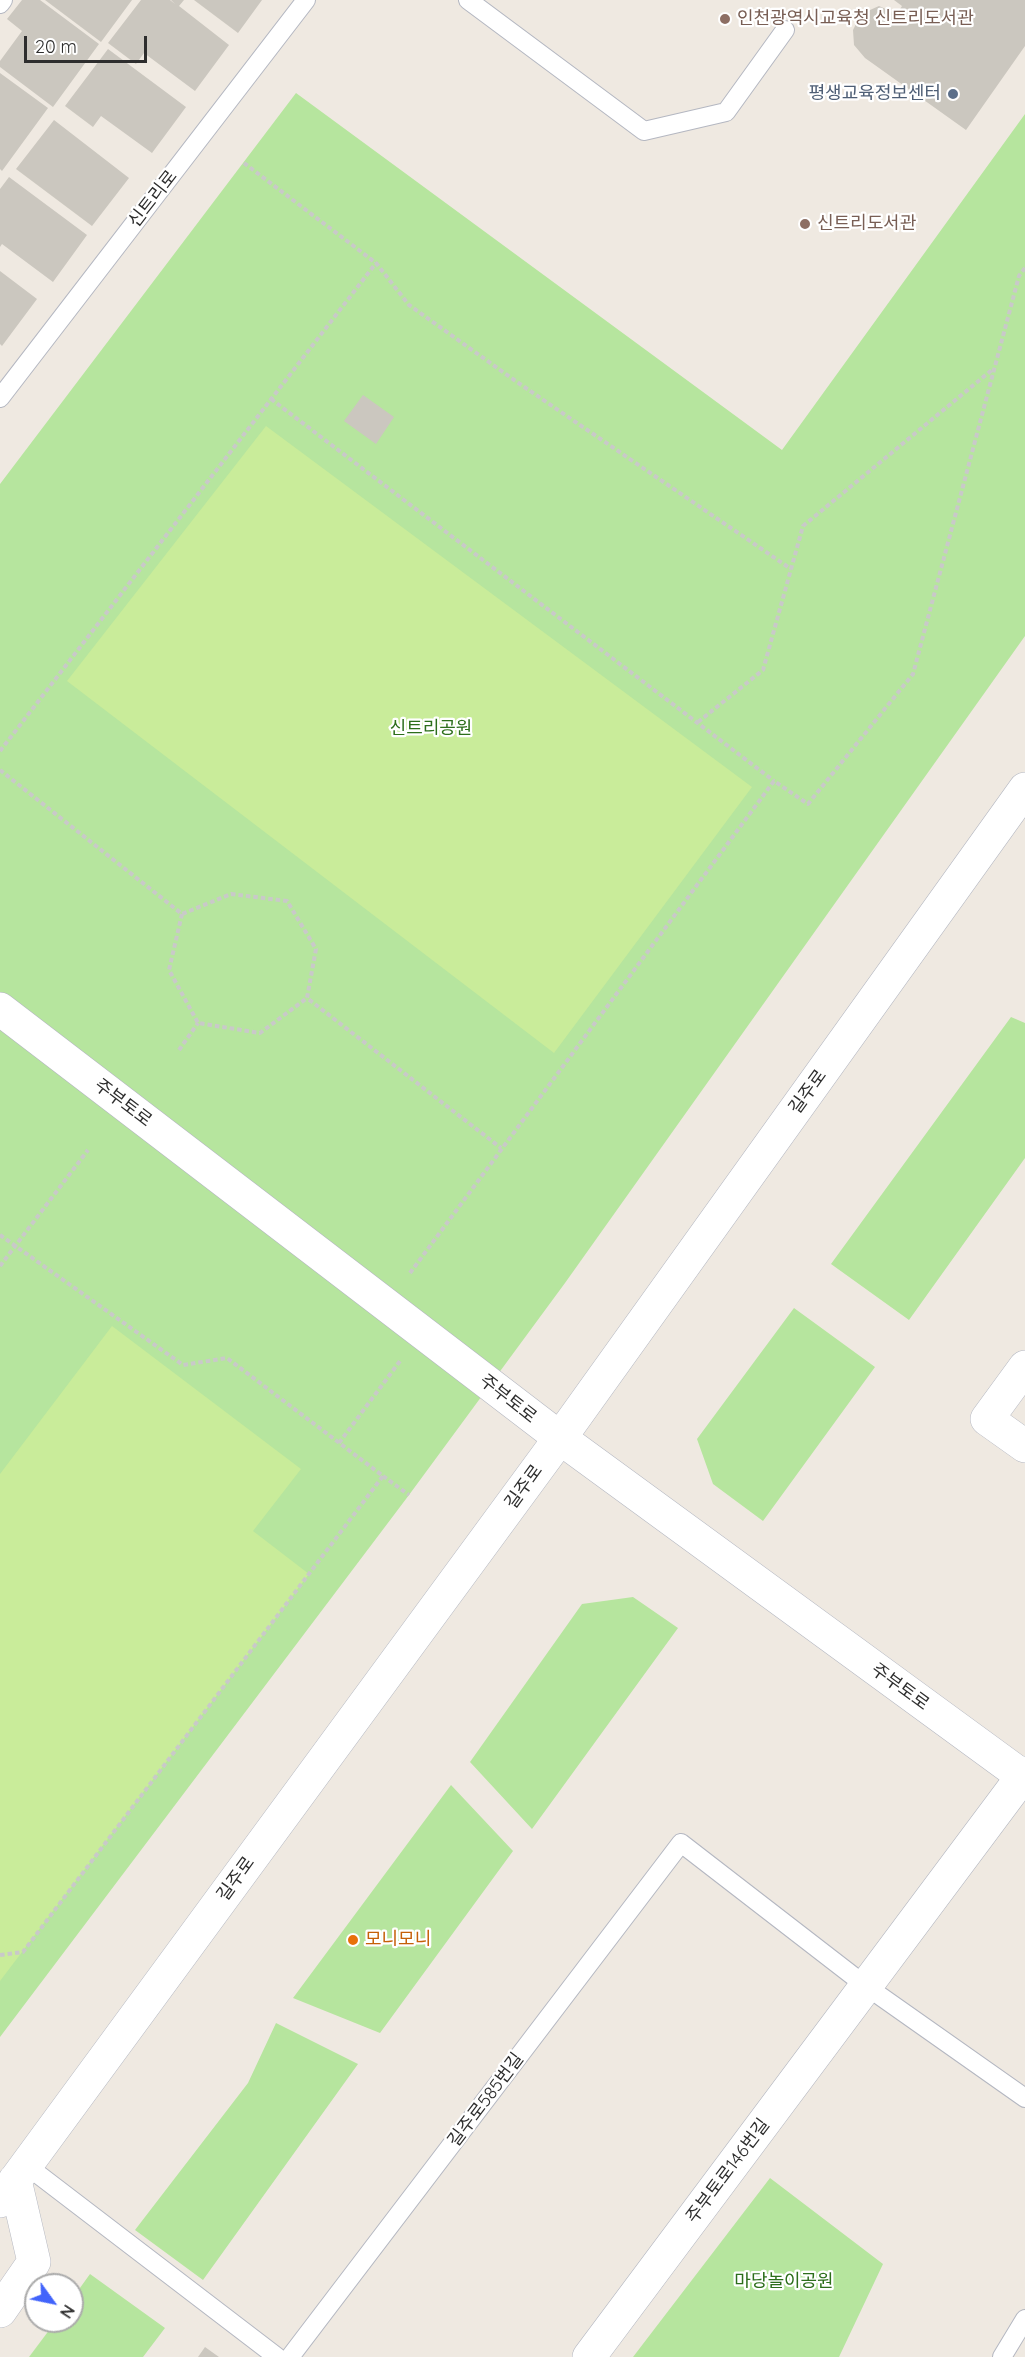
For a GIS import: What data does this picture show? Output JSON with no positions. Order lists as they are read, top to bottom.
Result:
{
  "streets": {
    "main road": ["길주로", "주부토로", "주부토로146번길"],
    "lane": ["신트리로", "길주로585번길"]
  },
  "crossings": [
    ["길주로", "주부토로"],
    ["주부토로", "주부토로146번길"],
    ["길주로585번길", "주부토로146번길"]
  ],
  "parks": ["신트리공원", "마당놀이공원"],
  "places": [
    "인천광역시교육청 신트리도서관",
    "평생교육정보센터",
    "신트리도서관",
    "모니모니"
  ],
  "scale_bar": "20 m",
  "north": "bottom right"
}
